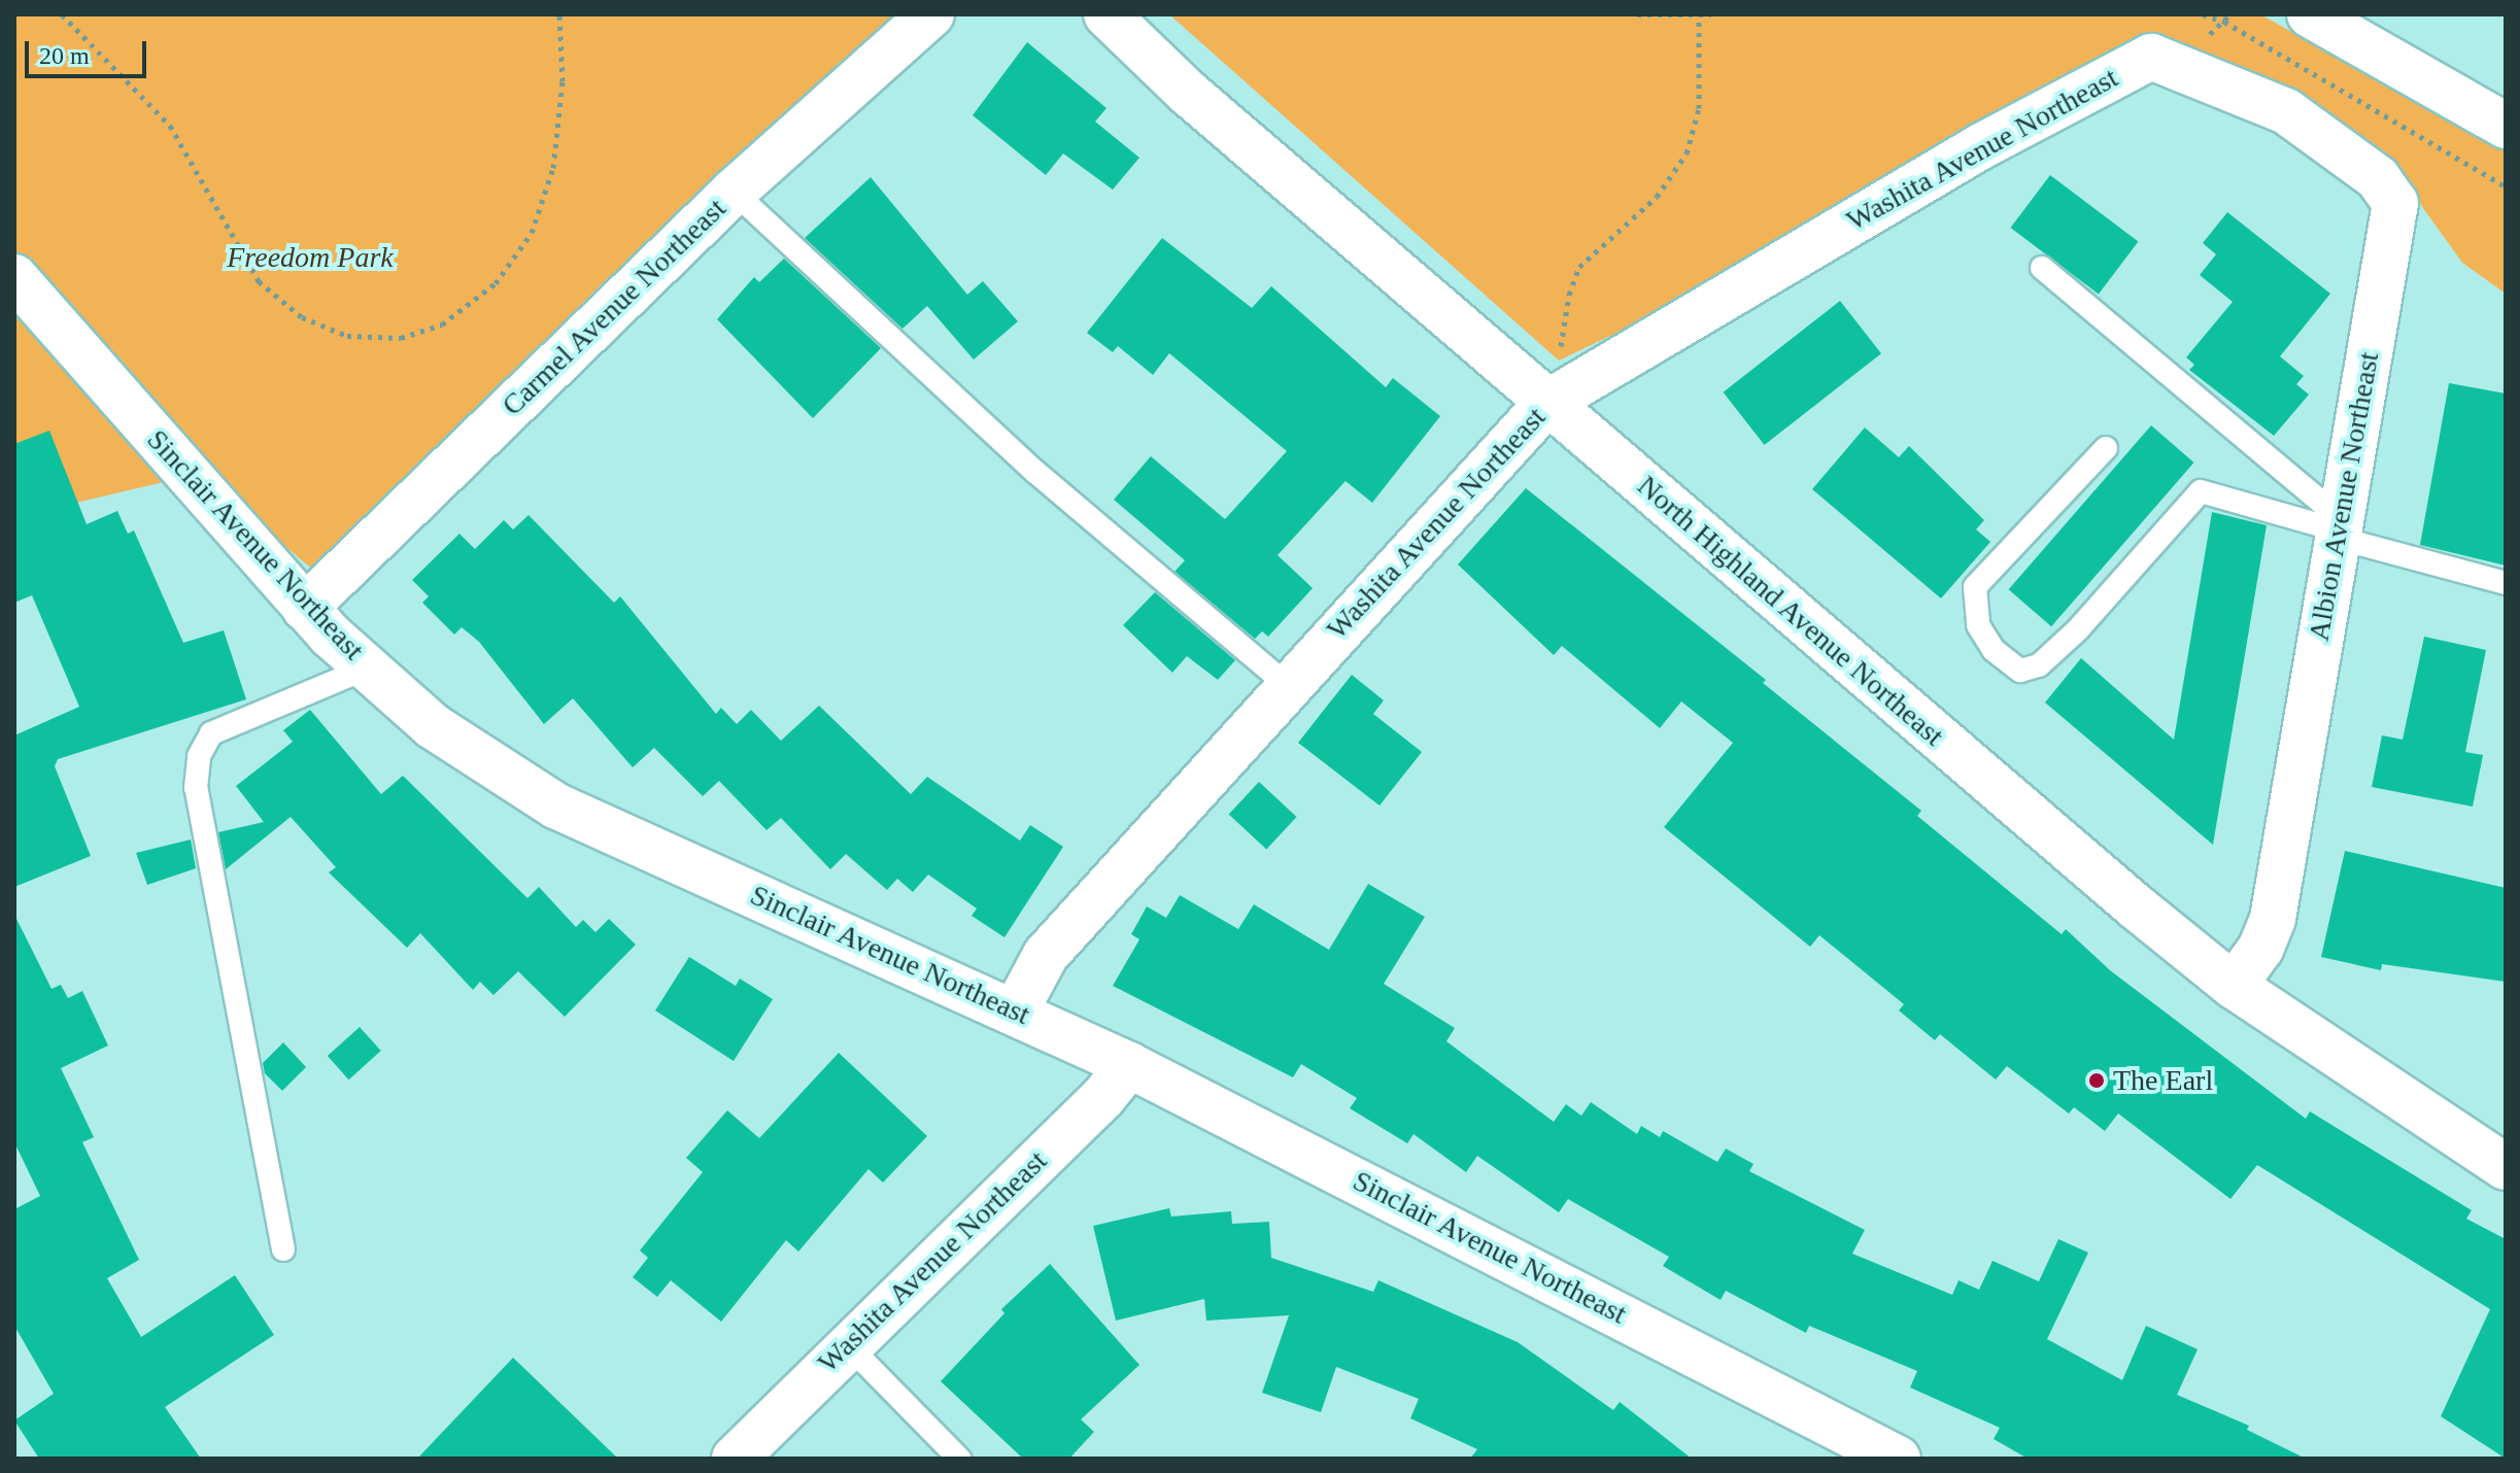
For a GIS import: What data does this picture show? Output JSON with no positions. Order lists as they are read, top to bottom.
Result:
{
  "streets": {
    "main road": [
      "Washita Avenue Northeast",
      "Carmel Avenue Northeast",
      "Albion Avenue Northeast",
      "Sinclair Avenue Northeast",
      "North Highland Avenue Northeast"
    ]
  },
  "crossings": [
    ["Washita Avenue Northeast", "Albion Avenue Northeast"],
    ["Washita Avenue Northeast", "Sinclair Avenue Northeast"],
    ["Washita Avenue Northeast", "North Highland Avenue Northeast"],
    ["Carmel Avenue Northeast", "Sinclair Avenue Northeast"],
    ["Albion Avenue Northeast", "North Highland Avenue Northeast"]
  ],
  "parks": ["Freedom Park"],
  "places": ["The Earl"],
  "scale_bar": "20 m"
}
